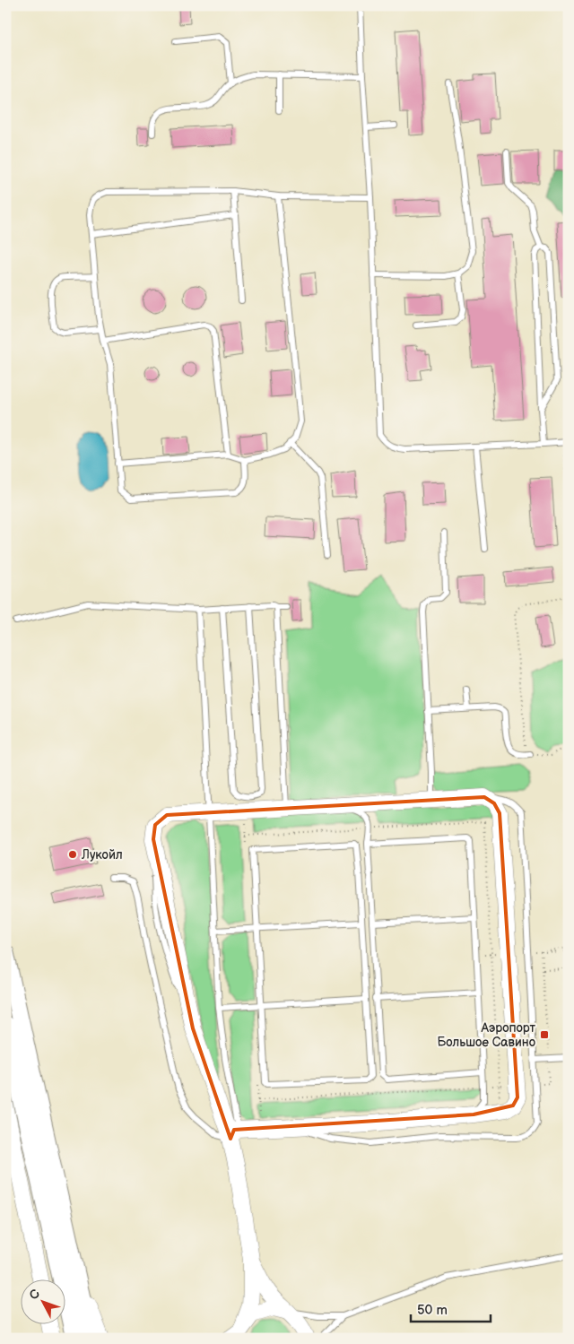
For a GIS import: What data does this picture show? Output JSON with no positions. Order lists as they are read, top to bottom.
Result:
{
  "places": {
    "other": ["Лукойл"],
    "transit": ["Аэропорт Большое Савино"]
  },
  "scale_bar": "50 m",
  "north": "top left"
}
